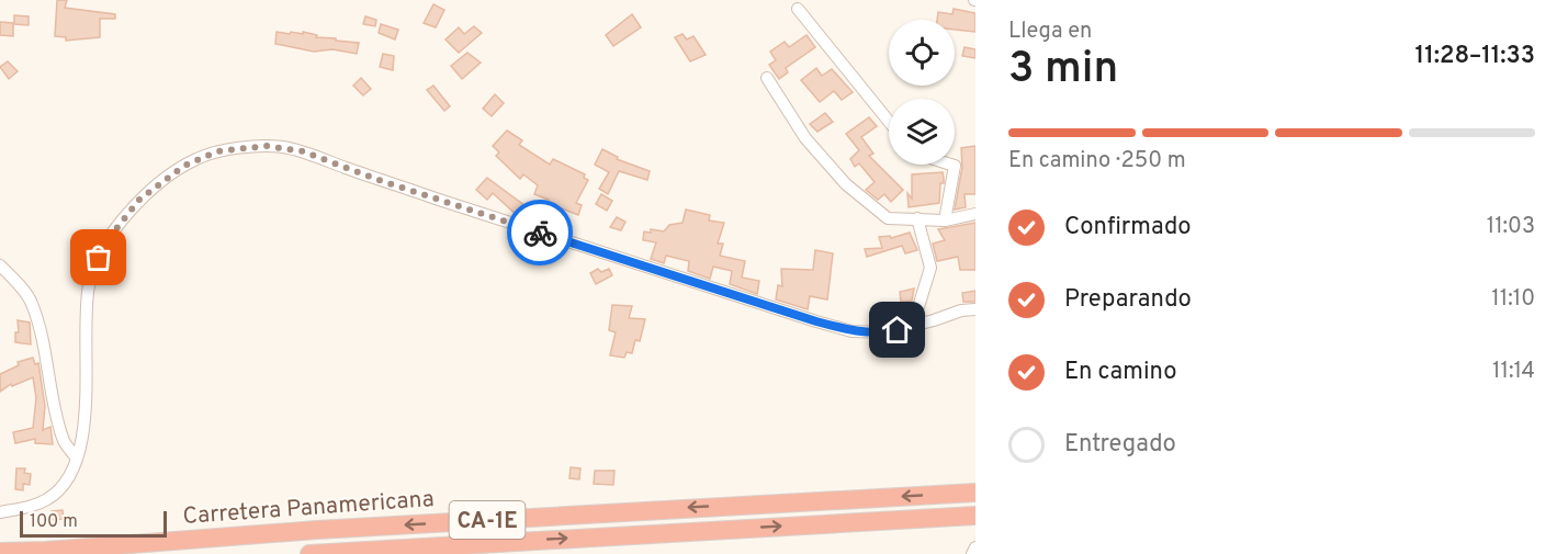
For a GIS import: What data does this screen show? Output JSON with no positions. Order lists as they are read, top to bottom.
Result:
{
  "streets": {
    "highway": ["Carretera Panamericana", "CA-1E"]
  },
  "scale_bar": "100 m",
  "page": {
    "heading": ["3 min", "Llega en", "11:28–11:33"],
    "bar": "En camino · 250 m",
    "list": [
      ["Confirmado", "11:03"],
      ["Preparando", "11:10"],
      ["En camino", "11:14"],
      "Entregado"
    ],
    "scale": "100 m"
  }
}
